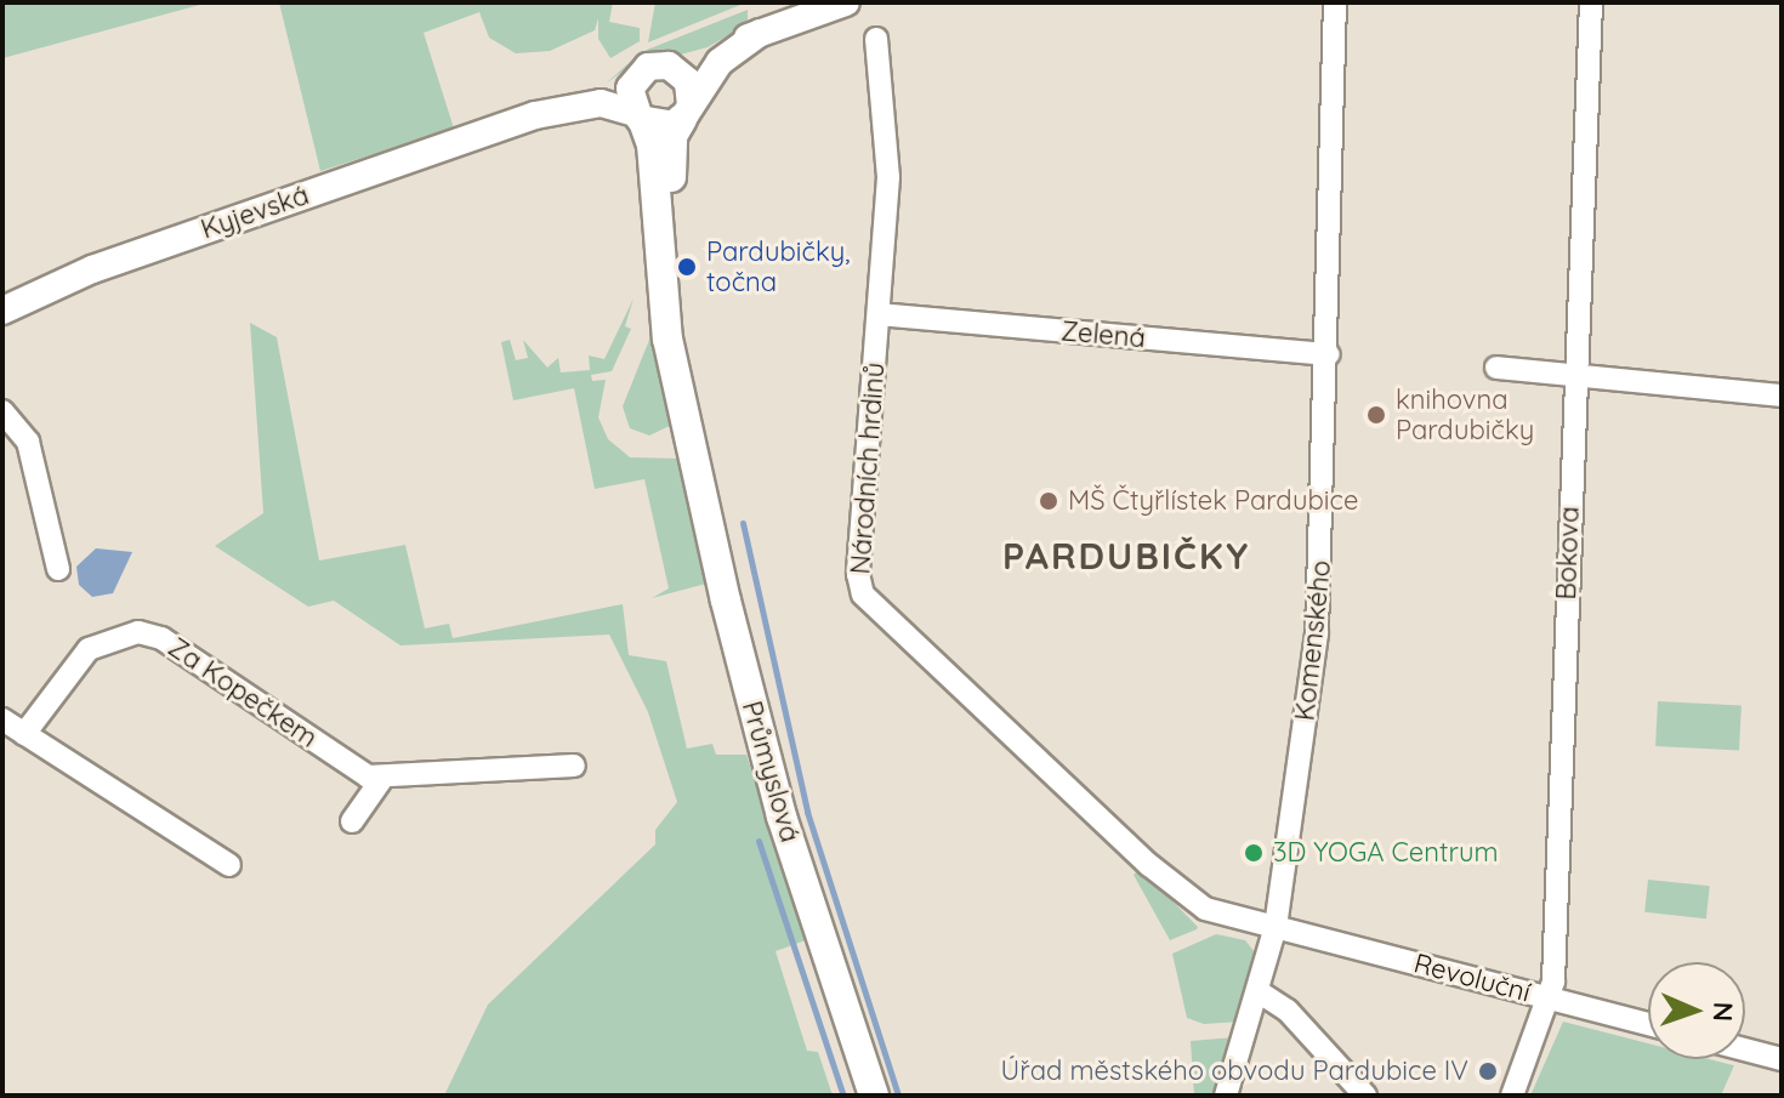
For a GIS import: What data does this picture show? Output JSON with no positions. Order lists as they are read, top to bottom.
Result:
{
  "streets": {
    "main road": ["Průmyslová"],
    "street": [
      "Kyjevská",
      "Zelená",
      "Národních hrdinů",
      "Bokova",
      "Komenského",
      "Za Kopečkem",
      "Revoluční"
    ]
  },
  "crossings": [
    ["Kyjevská", "Průmyslová"],
    ["Zelená", "Národních hrdinů"],
    ["Zelená", "Komenského"],
    ["Národních hrdinů", "Komenského"],
    ["Národních hrdinů", "Revoluční"],
    ["Bokova", "Revoluční"],
    ["Komenského", "Revoluční"]
  ],
  "districts": ["PARDUBIČKY"],
  "places": [
    "Pardubičky, točna",
    "knihovna Pardubičky",
    "MŠ Čtyřlístek Pardubice",
    "3D YOGA Centrum",
    "Úřad městského obvodu Pardubice IV"
  ],
  "north": "right"
}
